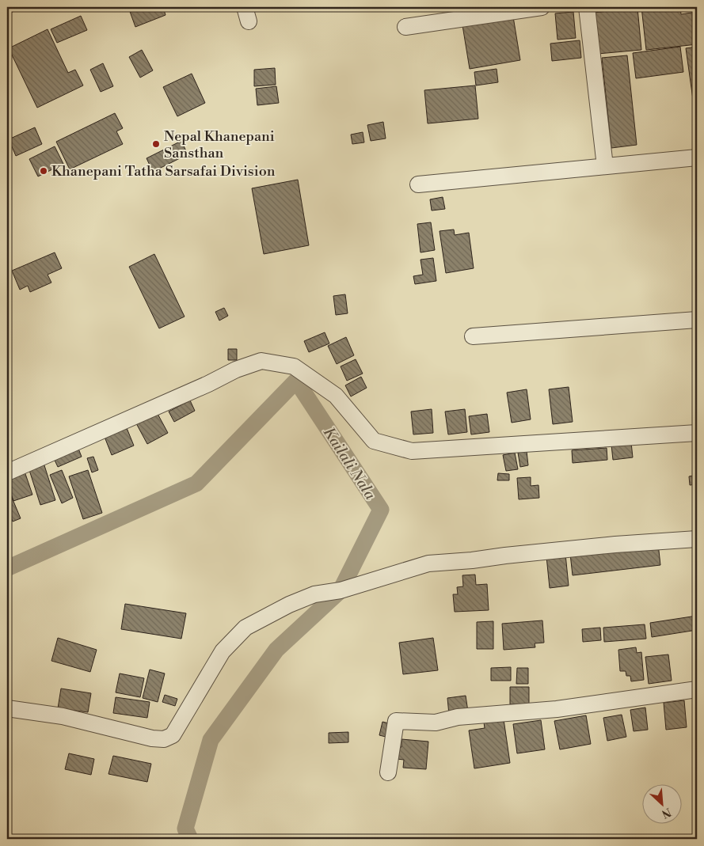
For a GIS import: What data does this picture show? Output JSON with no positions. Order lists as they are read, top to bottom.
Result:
{
  "water": ["Kailali Nala"],
  "places": ["Nepal Khanepani Sansthan", "Khanepani Tatha Sarsafai Division"],
  "north": "bottom right"
}
